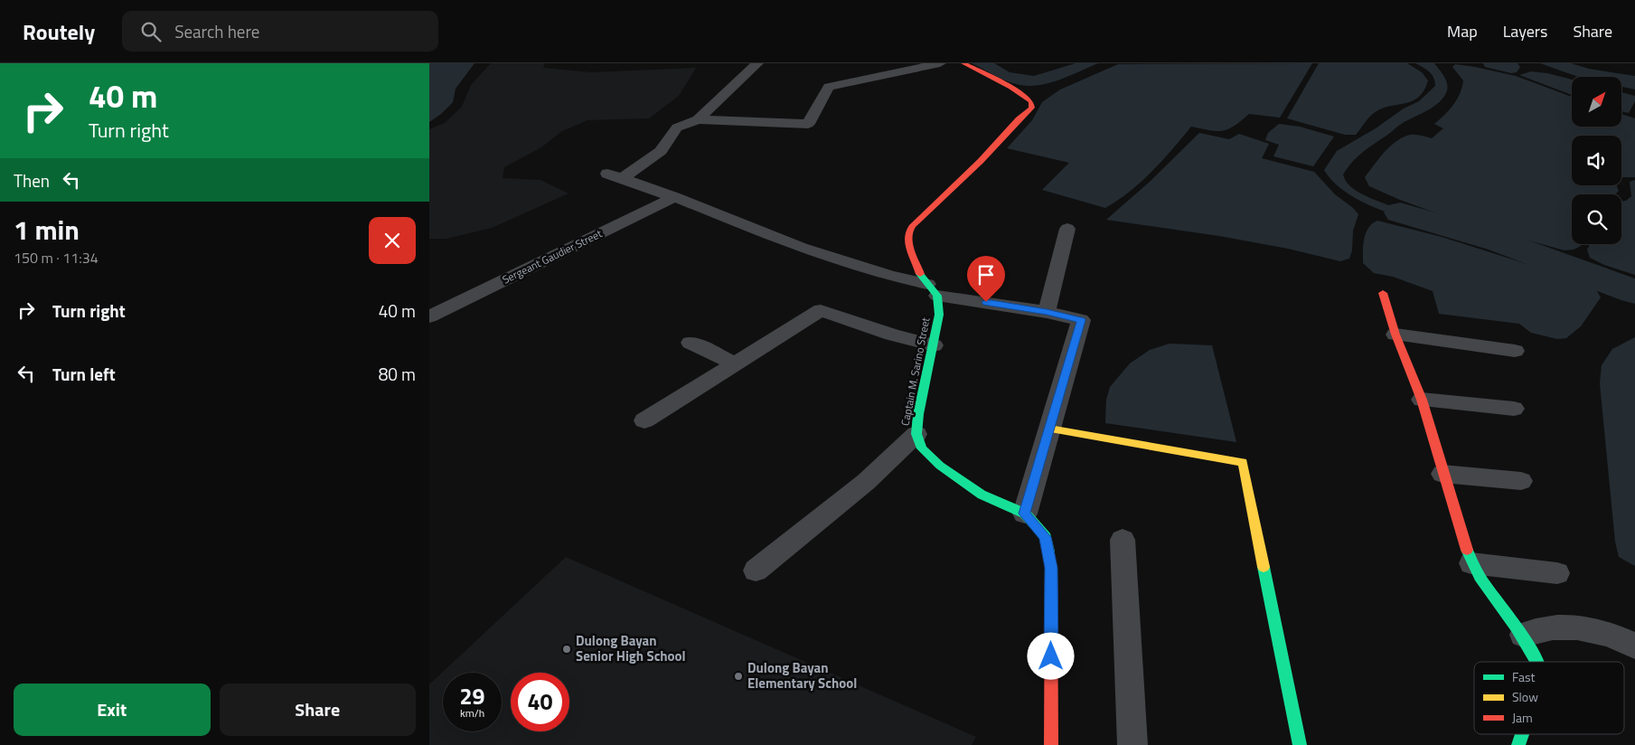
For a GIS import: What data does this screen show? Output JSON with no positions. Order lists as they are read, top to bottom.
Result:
{
  "streets": {
    "street": ["Sergeant Gaudier Street", "Captain M. Sarino Street"]
  },
  "places": ["Dulong Bayan Senior High School", "Dulong Bayan Elementary School"],
  "legend": ["Fast", "Slow", "Jam"],
  "north": "top right",
  "page": {
    "header": "Routely",
    "search": "Search here",
    "nav": ["Map", "Layers", "Share"],
    "turn": ["40 m", "Turn right"],
    "then": "Then",
    "heading": ["1 min", "150 m · 11:34"],
    "list": [
      {
        "name": "Turn right",
        "value": "40 m"
      },
      {
        "name": "Turn left",
        "value": "80 m"
      }
    ],
    "speed": "29 km/h",
    "limit": "40",
    "buttons": ["Exit", "Share"]
  }
}
